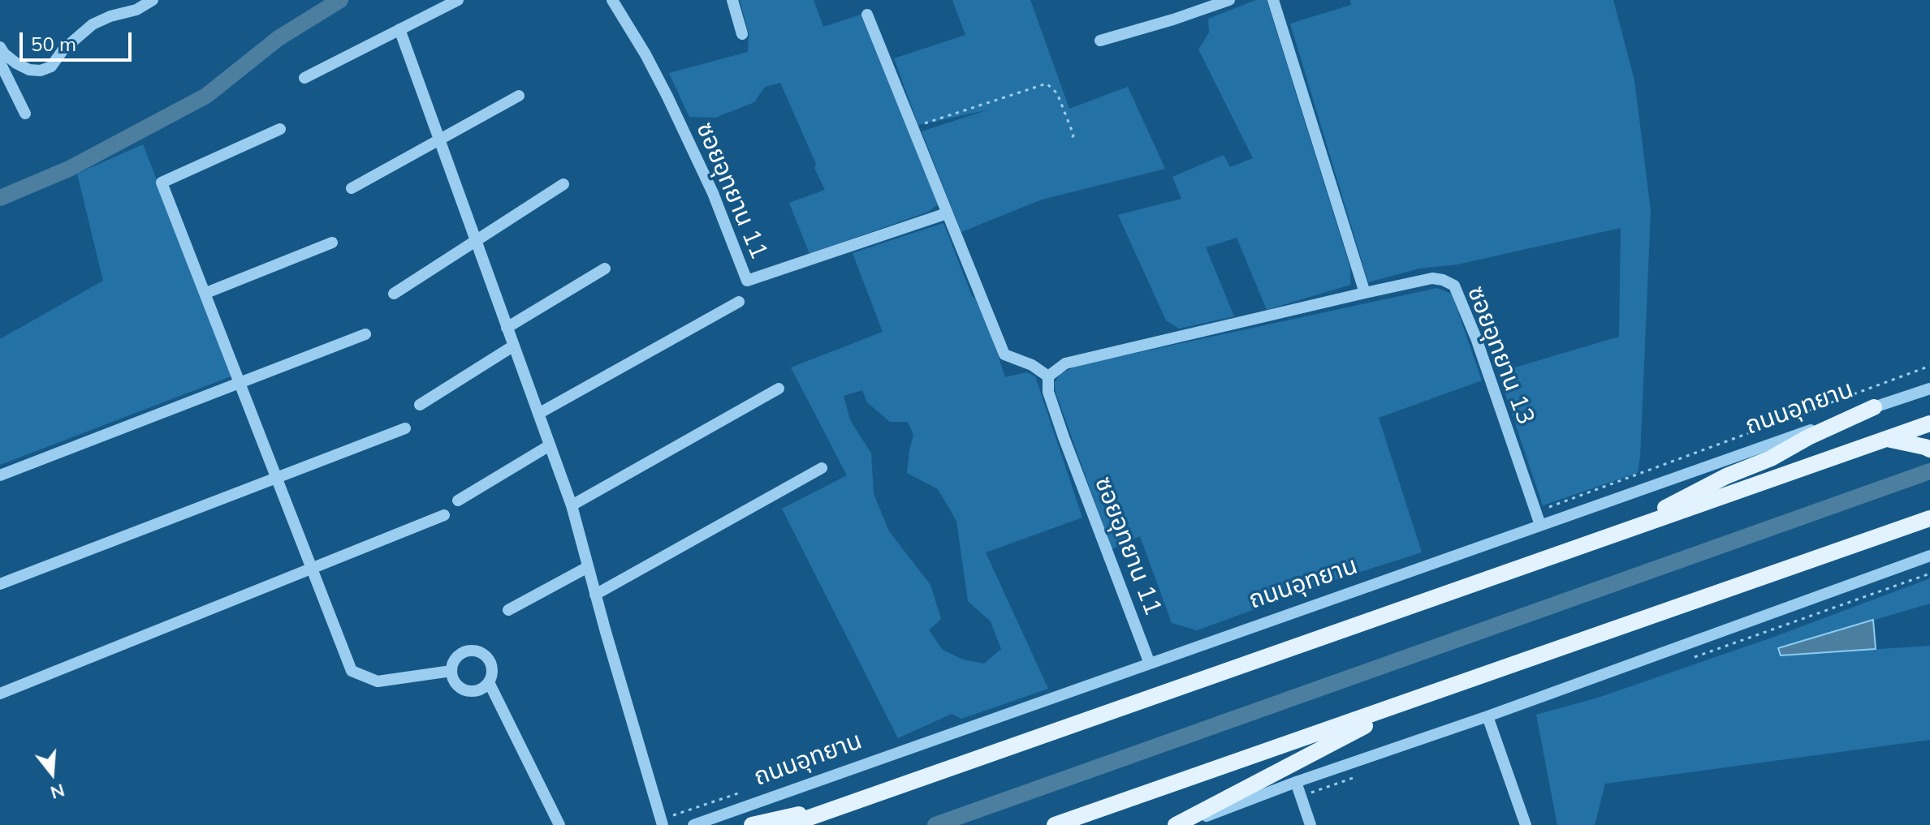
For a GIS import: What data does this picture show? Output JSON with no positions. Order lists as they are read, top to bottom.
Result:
{
  "streets": {
    "street": ["ซอยอุทยาน 11", "ซอยอุทยาน 13", "ถนนอุทยาน"]
  },
  "crossings": [
    ["ซอยอุทยาน 11", "ซอยอุทยาน 13"],
    ["ซอยอุทยาน 11", "ถนนอุทยาน"],
    ["ซอยอุทยาน 13", "ถนนอุทยาน"]
  ],
  "scale_bar": "50 m",
  "north": "bottom"
}
